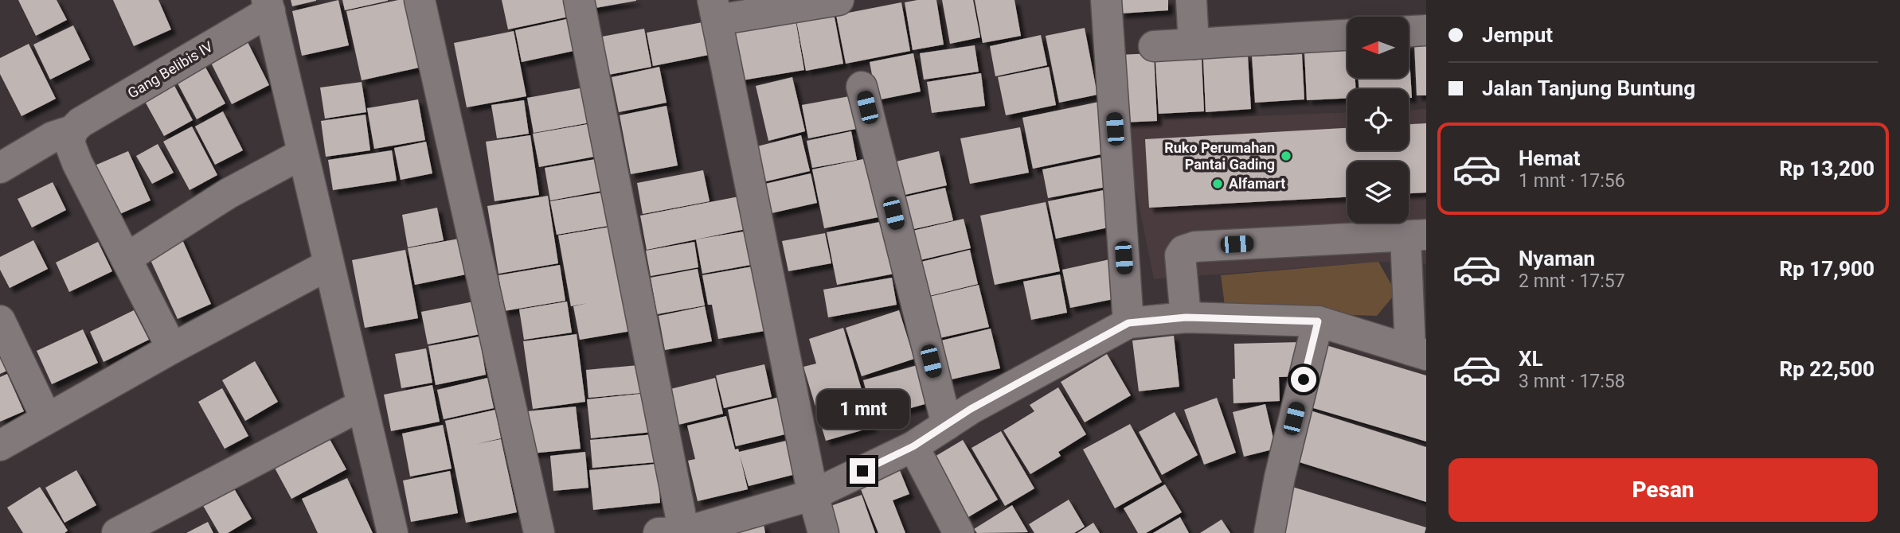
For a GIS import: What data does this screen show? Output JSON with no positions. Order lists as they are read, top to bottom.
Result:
{
  "streets": {
    "street": ["Gang Belibis IV"]
  },
  "places": ["Ruko Perumahan Pantai Gading", "Alfamart"],
  "north": "left",
  "page": {
    "banner": ["Jemput", "Jalan Tanjung Buntung"],
    "list": [
      {
        "name": "Hemat",
        "note": "1 mnt · 17:56",
        "value": "Rp 13,200"
      },
      {
        "name": "Nyaman",
        "note": "2 mnt · 17:57",
        "value": "Rp 17,900"
      },
      {
        "name": "XL",
        "note": "3 mnt · 17:58",
        "value": "Rp 22,500"
      }
    ],
    "bubble": "1 mnt",
    "buttons": "Pesan"
  }
}
